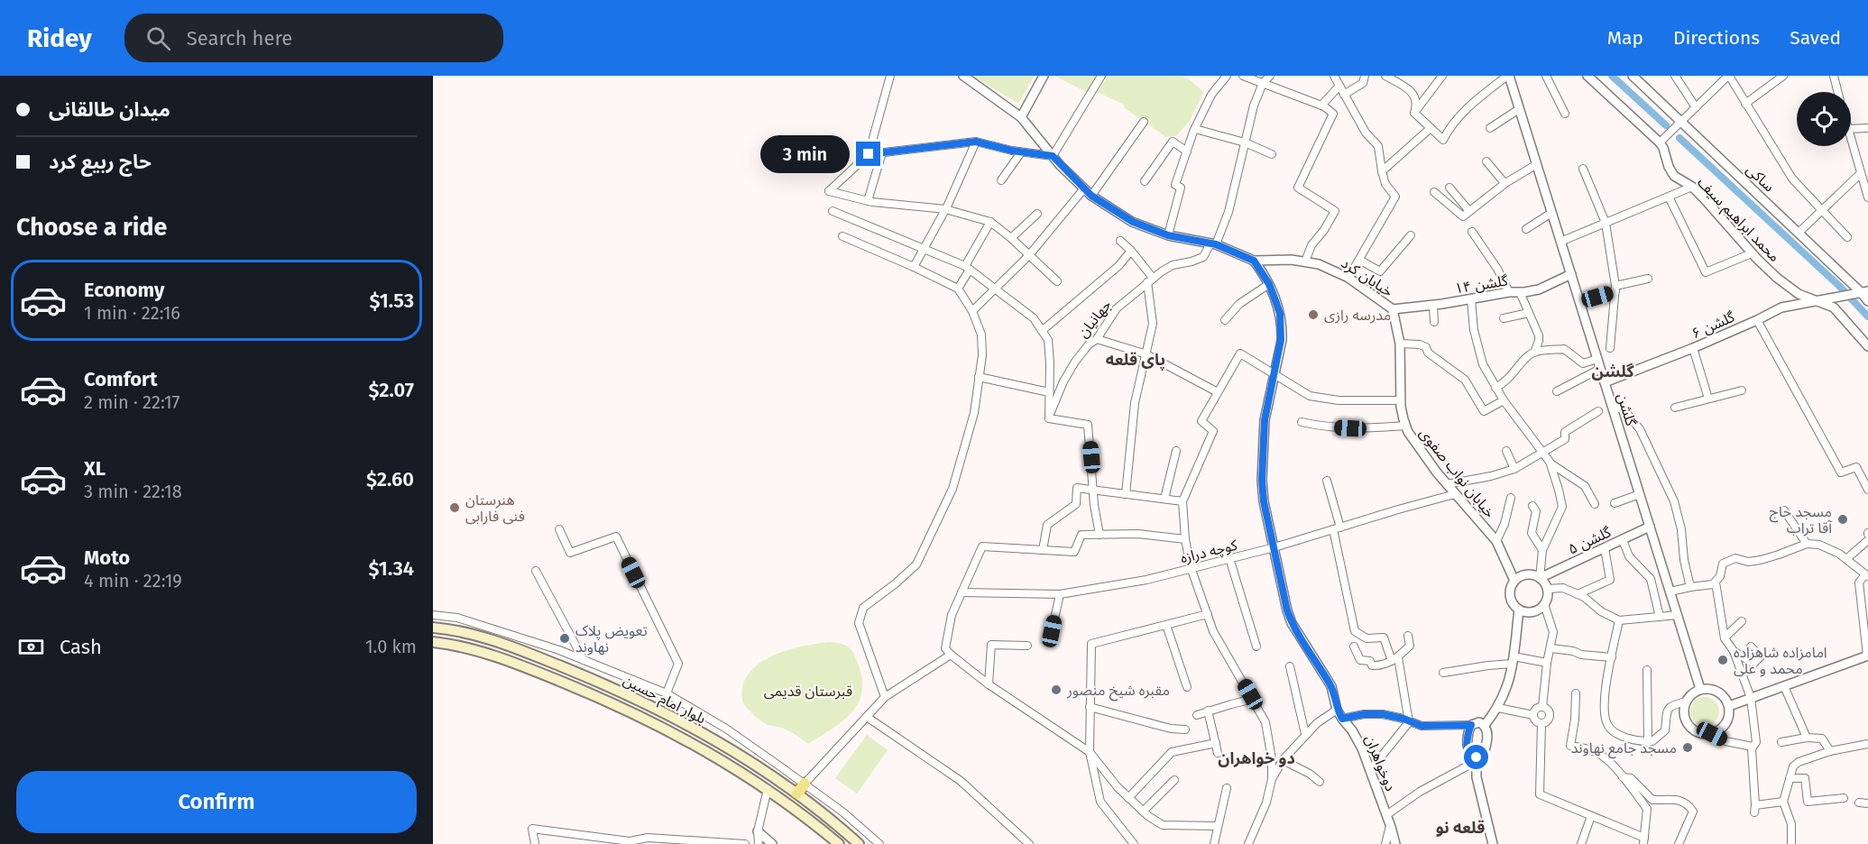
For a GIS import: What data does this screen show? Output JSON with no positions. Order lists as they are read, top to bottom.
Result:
{
  "streets": {
    "main road": ["بلوار امام حسین"],
    "street": [
      "ساکی",
      "محمد ابراهیم سیف",
      "خیابان کرد",
      "گلشن ۱۴",
      "جهانیان",
      "گلشن ۶",
      "گلشن",
      "خیابان نواب صفوی",
      "گلشن ۵",
      "کوچه درازه",
      "دوخواهران"
    ]
  },
  "crossings": [
    ["ساکی", "گلشن ۶"],
    ["محمد ابراهیم سیف", "گلشن ۶"],
    ["خیابان کرد", "گلشن ۱۴"],
    ["خیابان کرد", "جهانیان"],
    ["خیابان کرد", "خیابان نواب صفوی"],
    ["خیابان کرد", "دوخواهران"],
    ["گلشن ۱۴", "گلشن"],
    ["گلشن ۱۴", "خیابان نواب صفوی"],
    ["گلشن ۶", "گلشن"],
    ["گلشن", "گلشن ۵"],
    ["خیابان نواب صفوی", "گلشن ۵"],
    ["خیابان نواب صفوی", "کوچه درازه"],
    ["کوچه درازه", "دوخواهران"]
  ],
  "districts": [
    "پای قلعه",
    "گلشن",
    "دو خواهران",
    "قلعه نو"
  ],
  "parks": ["قبرستان قدیمی"],
  "places": [
    "مدرسه رازی",
    "هنرستان فنی فارابی",
    "مسجد حاج آقا تراب",
    "تعویض پلاک نهاوند",
    "امامزاده شاهزاده محمد و علی",
    "مقبره شیخ منصور",
    "مسجد جامع نهاوند"
  ],
  "page": {
    "header": "Ridey",
    "search": "Search here",
    "nav": ["Map", "Directions", "Saved"],
    "banner": ["میدان طالقانی", "حاج ربیع کرد"],
    "bubble": "3 min",
    "heading": "Choose a ride",
    "list": [
      {
        "name": "Economy",
        "note": "1 min · 22:16",
        "value": "$1.53"
      },
      {
        "name": "Comfort",
        "note": "2 min · 22:17",
        "value": "$2.07"
      },
      {
        "name": "XL",
        "note": "3 min · 22:18",
        "value": "$2.60"
      },
      {
        "name": "Moto",
        "note": "4 min · 22:19",
        "value": "$1.34"
      }
    ],
    "pay": ["Cash", "1.0 km"],
    "buttons": "Confirm"
  }
}
